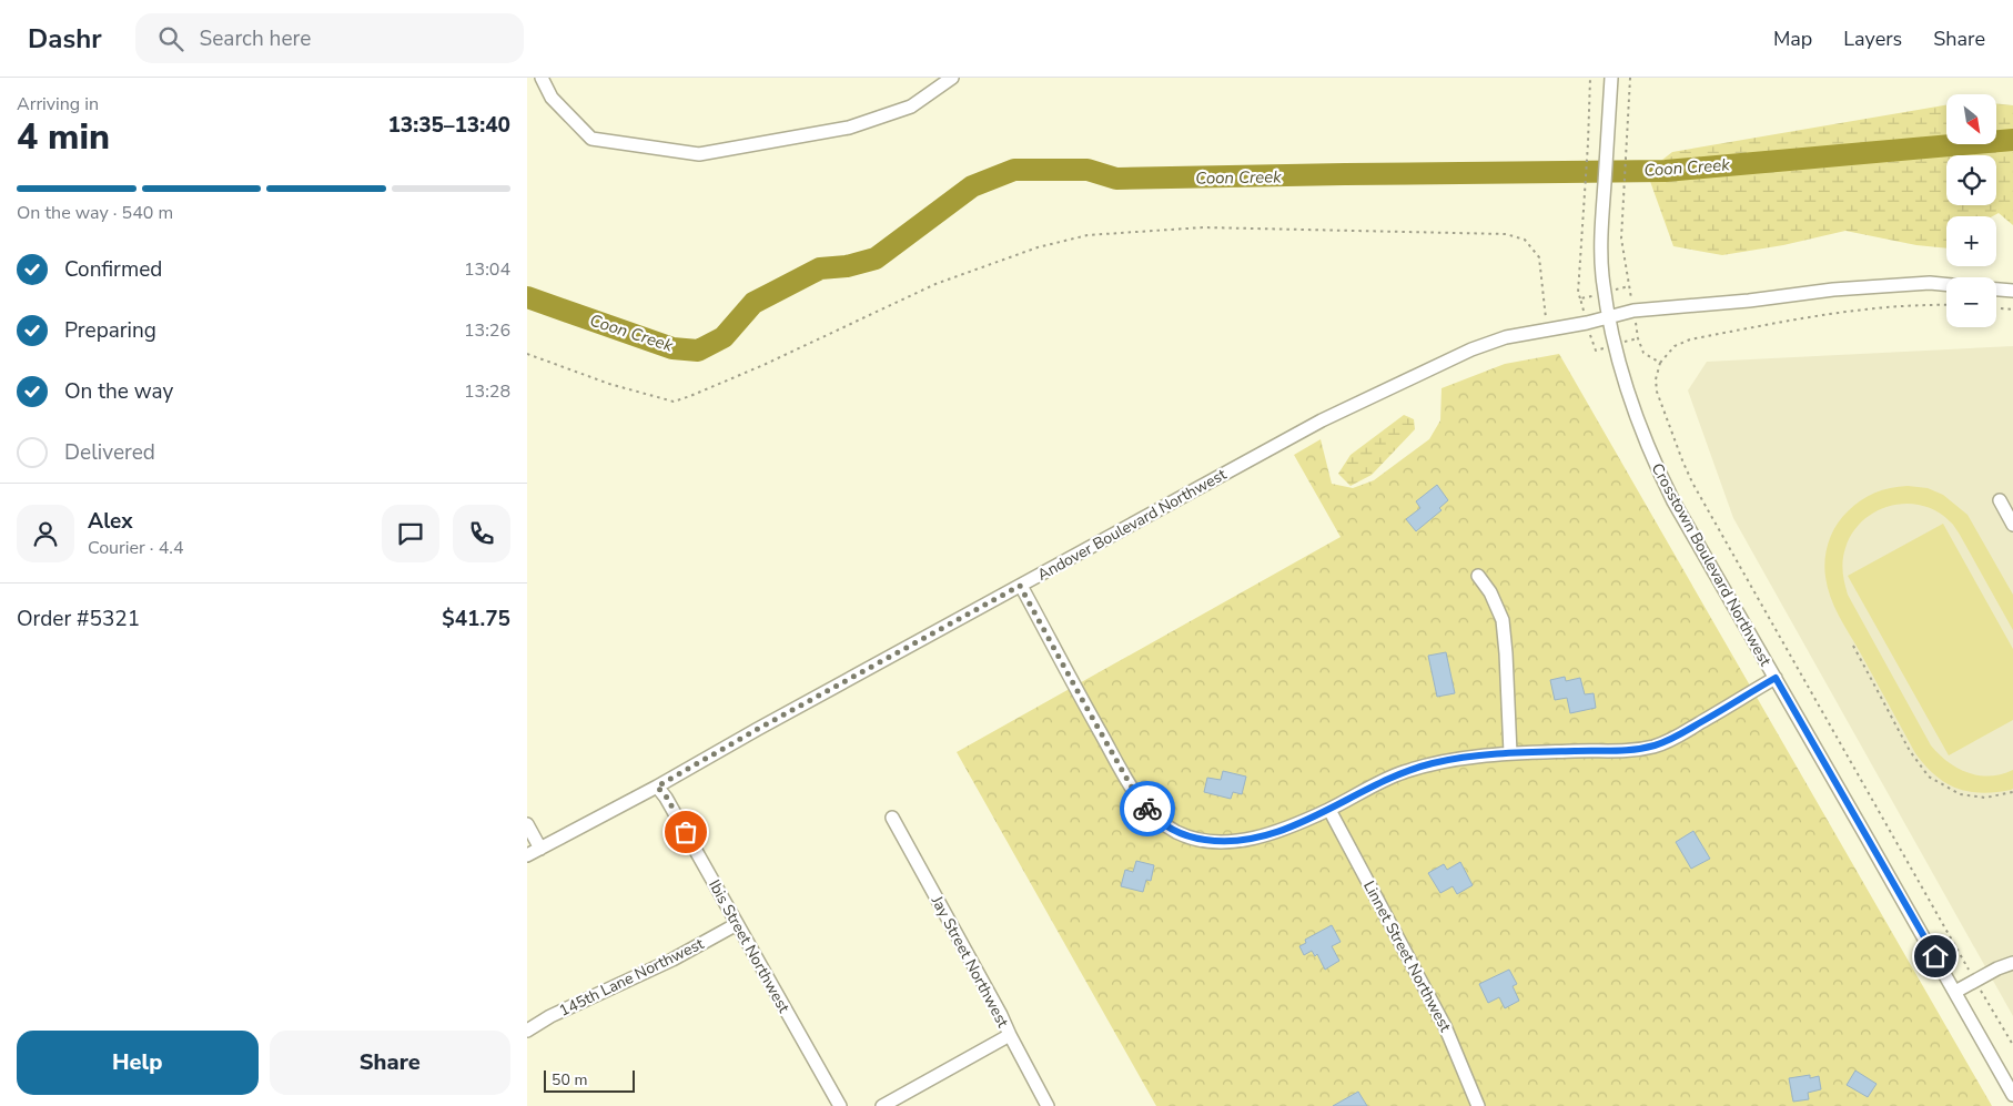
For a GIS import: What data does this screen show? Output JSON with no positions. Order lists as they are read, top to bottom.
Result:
{
  "streets": {
    "street": [
      "Andover Boulevard Northwest",
      "Crosstown Boulevard Northwest",
      "Ibis Street Northwest",
      "Linnet Street Northwest",
      "Jay Street Northwest",
      "145th Lane Northwest"
    ]
  },
  "crossings": [
    ["Andover Boulevard Northwest", "Crosstown Boulevard Northwest"],
    ["Andover Boulevard Northwest", "Ibis Street Northwest"],
    ["Ibis Street Northwest", "145th Lane Northwest"]
  ],
  "water": ["Coon Creek"],
  "scale_bar": "50 m",
  "north": "bottom right",
  "page": {
    "header": "Dashr",
    "search": "Search here",
    "nav": ["Map", "Layers", "Share"],
    "heading": ["4 min", "Arriving in", "13:35–13:40"],
    "panel": [
      "Alex",
      "Courier · 4.4",
      "Order #5321",
      "$41.75"
    ],
    "map_buttons": ["+", "−"],
    "bar": "On the way · 540 m",
    "list": [
      ["Confirmed", "13:04"],
      ["Preparing", "13:26"],
      ["On the way", "13:28"],
      "Delivered"
    ],
    "buttons": ["Help", "Share"],
    "scale": "50 m"
  }
}
